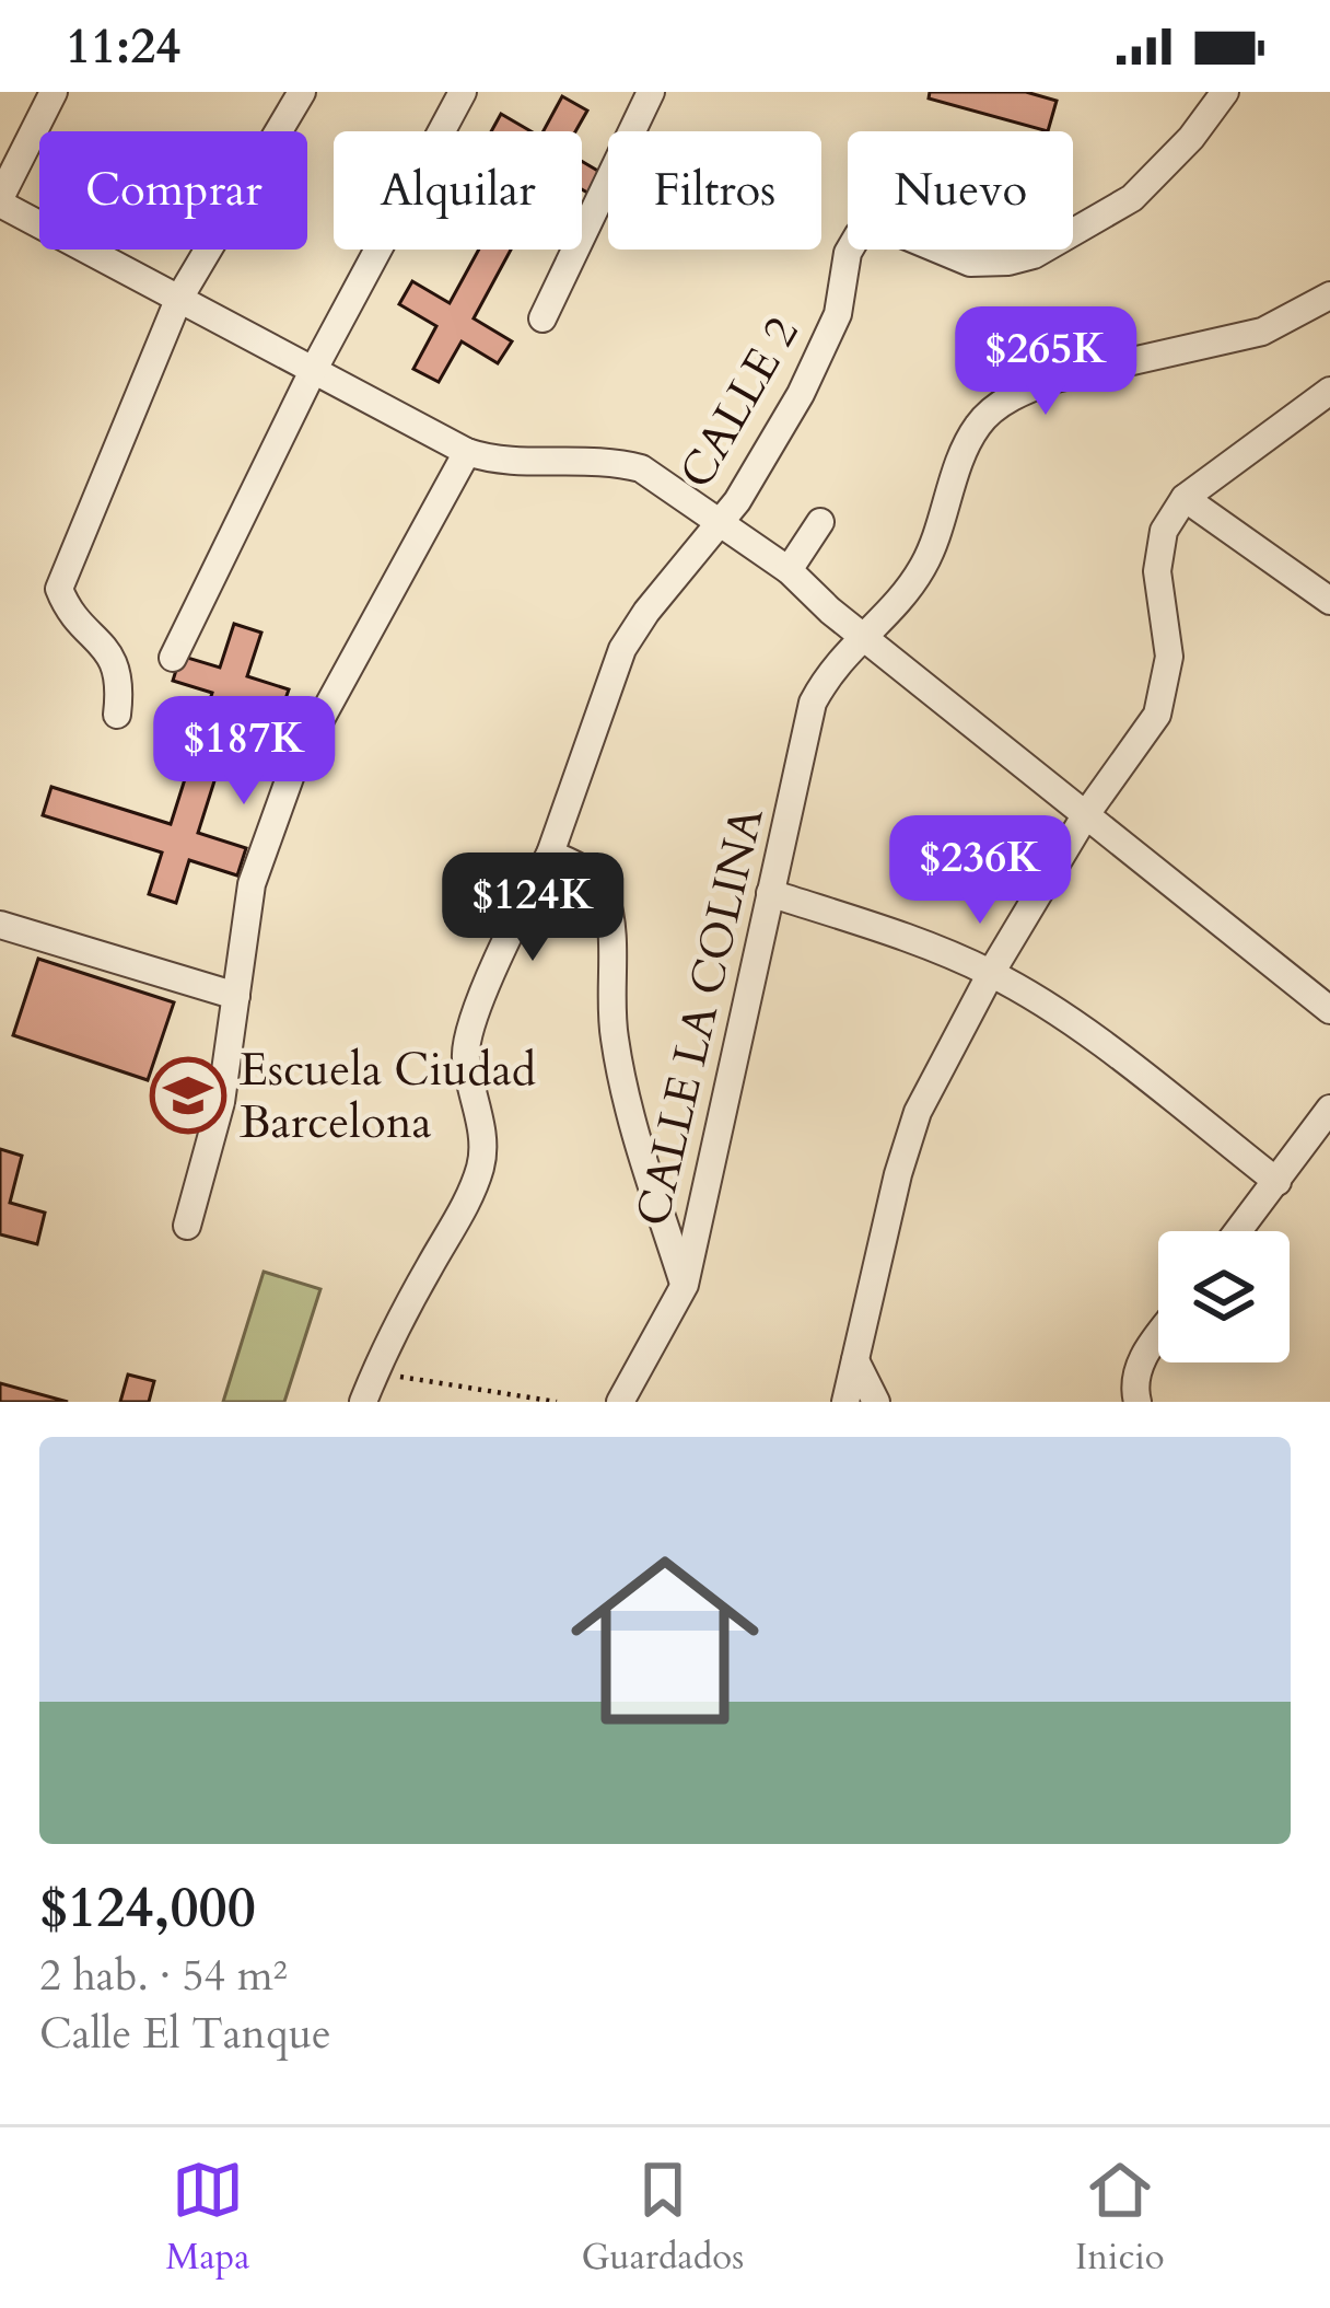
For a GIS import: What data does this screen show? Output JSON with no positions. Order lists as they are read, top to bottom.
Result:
{
  "streets": {
    "street": ["CALLE 2", "CALLE LA COLINA"]
  },
  "places": {
    "school or university": ["Escuela Ciudad Barcelona"]
  },
  "page": {
    "status": "11:24",
    "chip": [
      "Comprar",
      "Alquilar",
      "Filtros",
      "Nuevo"
    ],
    "price": [
      "$265K",
      "$187K",
      "$236K",
      "$124K"
    ],
    "list": [
      {
        "name": "$124,000",
        "note": "2 hab. · 54 m² · Calle El Tanque"
      }
    ],
    "tabs": ["Mapa", "Guardados", "Inicio"]
  }
}
